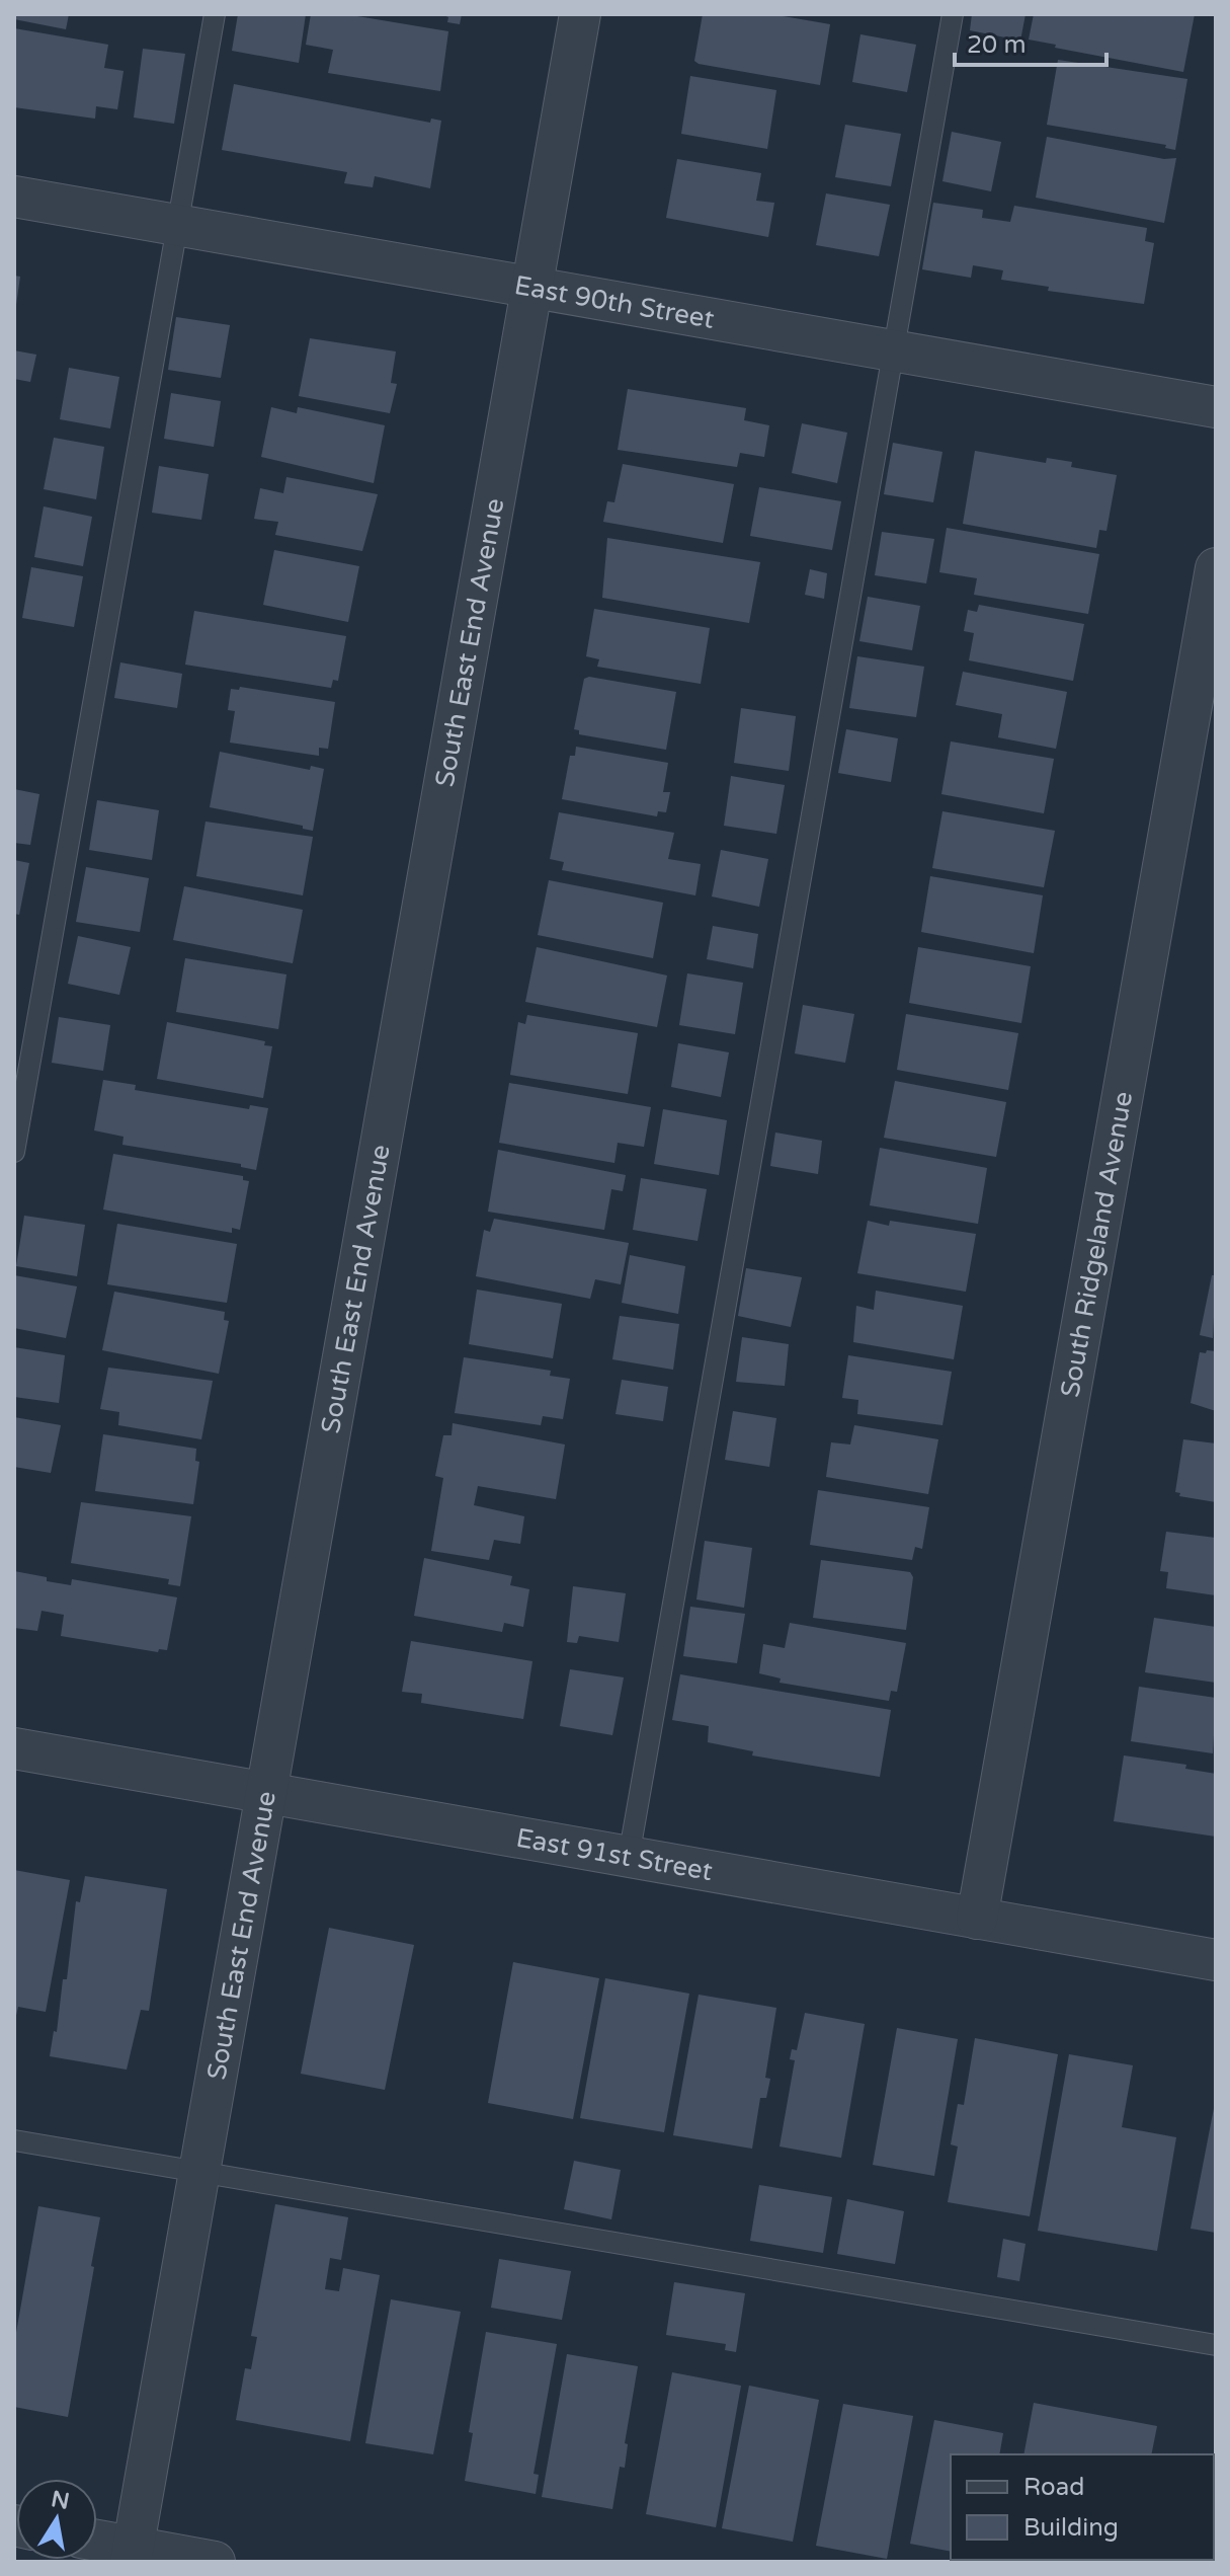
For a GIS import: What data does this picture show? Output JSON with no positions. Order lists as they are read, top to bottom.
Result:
{
  "streets": {
    "street": [
      "East 90th Street",
      "South East End Avenue",
      "South Ridgeland Avenue",
      "East 91st Street"
    ]
  },
  "crossings": [
    ["East 90th Street", "South East End Avenue"],
    ["South East End Avenue", "East 91st Street"],
    ["South Ridgeland Avenue", "East 91st Street"]
  ],
  "legend": ["Road", "Building"],
  "scale_bar": "20 m",
  "north": "top"
}
